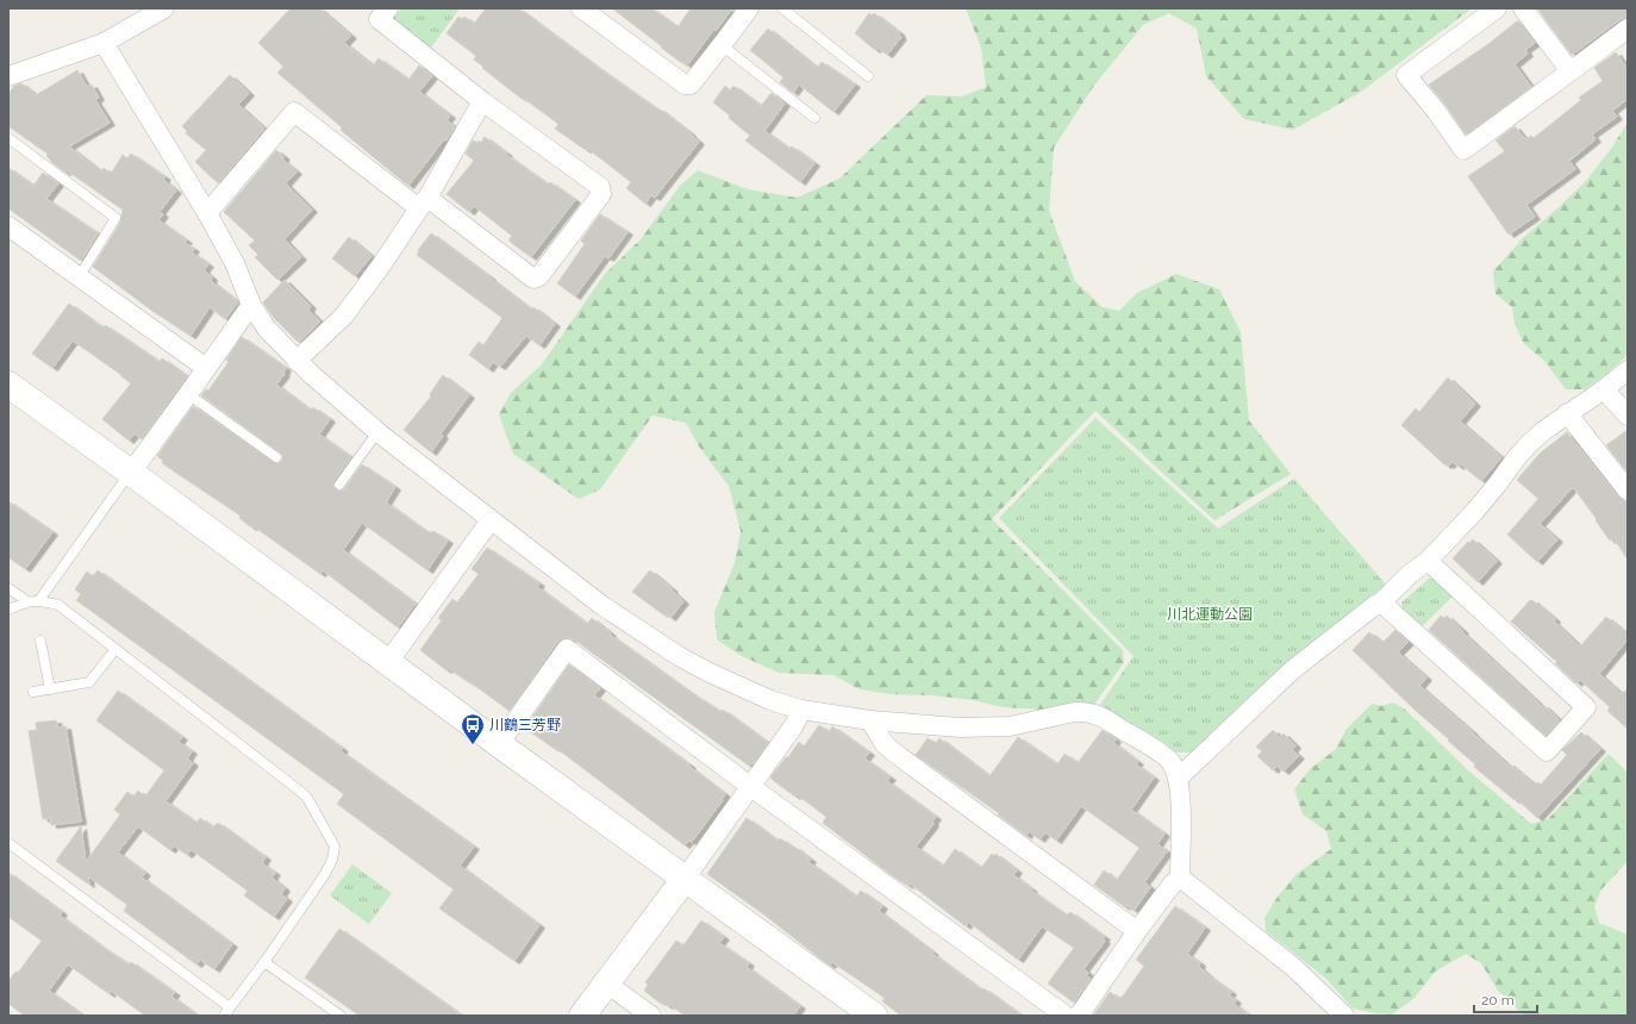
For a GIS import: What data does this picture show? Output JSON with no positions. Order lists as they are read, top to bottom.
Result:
{
  "parks": ["川北運動公園"],
  "places": {
    "bus stop": ["川鶴三芳野"]
  },
  "scale_bar": "20 m"
}
